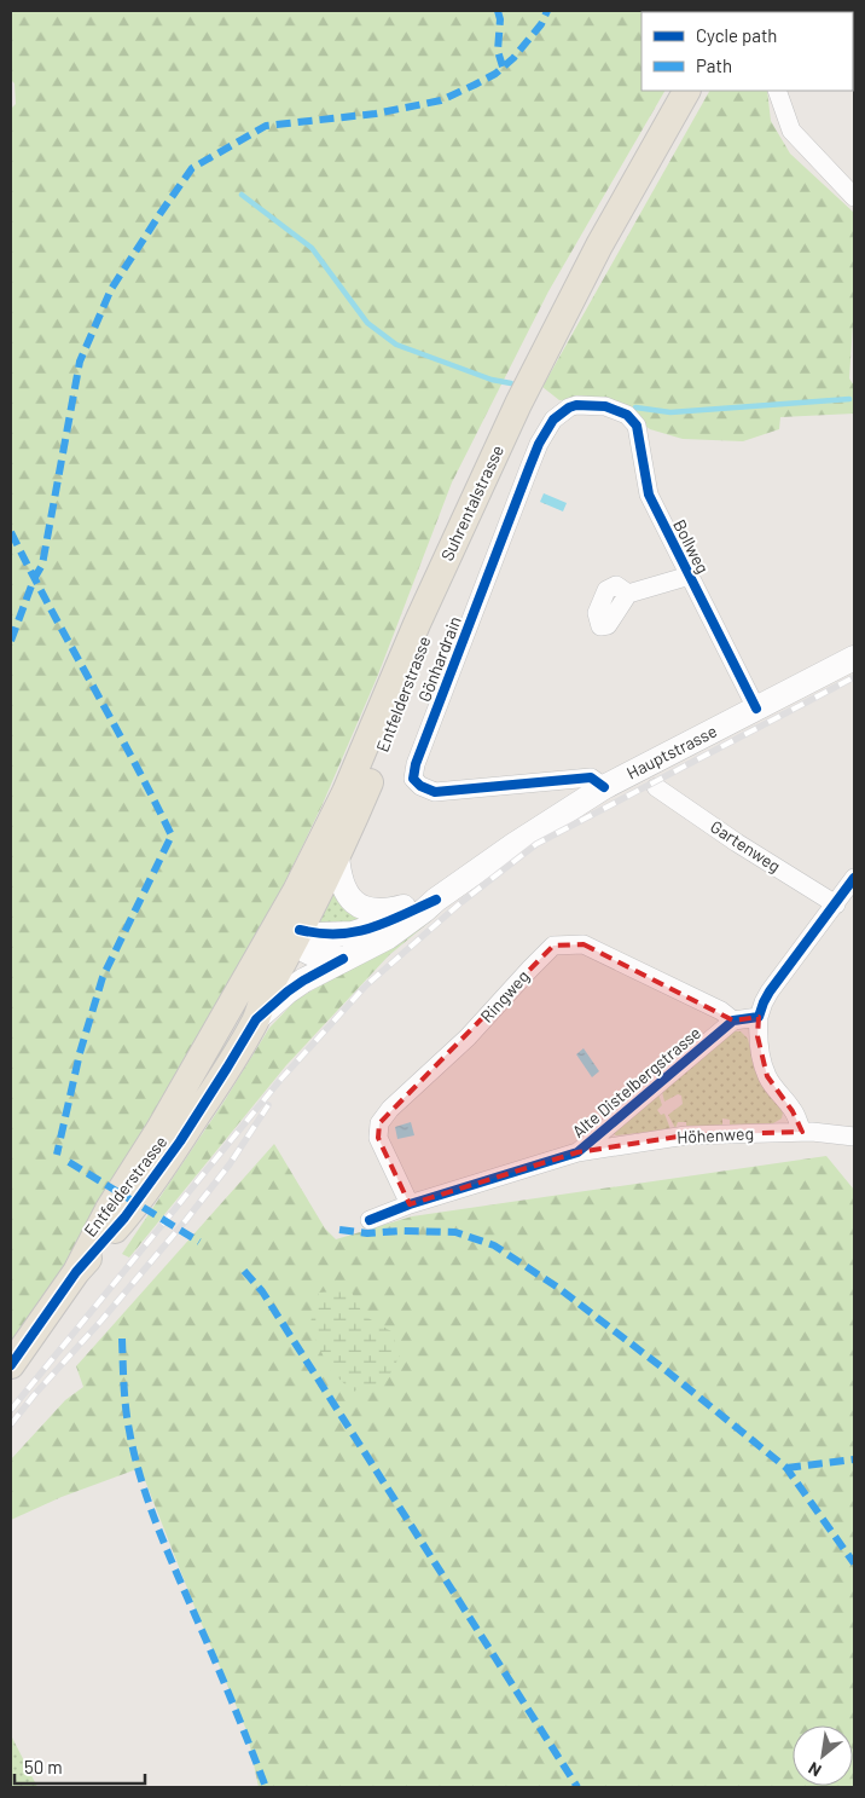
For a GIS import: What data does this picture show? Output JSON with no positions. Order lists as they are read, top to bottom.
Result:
{
  "streets": {
    "main road": ["Suhrentalstrasse", "Entfelderstrasse", "Hauptstrasse"],
    "street": [
      "Bollweg",
      "Gönhardrain",
      "Gartenweg",
      "Ringweg",
      "Alte Distelbergstrasse",
      "Höhenweg"
    ]
  },
  "crossings": [
    ["Suhrentalstrasse", "Entfelderstrasse"],
    ["Bollweg", "Gönhardrain"],
    ["Bollweg", "Hauptstrasse"],
    ["Gönhardrain", "Hauptstrasse"],
    ["Ringweg", "Alte Distelbergstrasse"],
    ["Alte Distelbergstrasse", "Höhenweg"]
  ],
  "legend": ["Cycle path", "Path"],
  "scale_bar": "50 m",
  "north": "bottom left"
}
